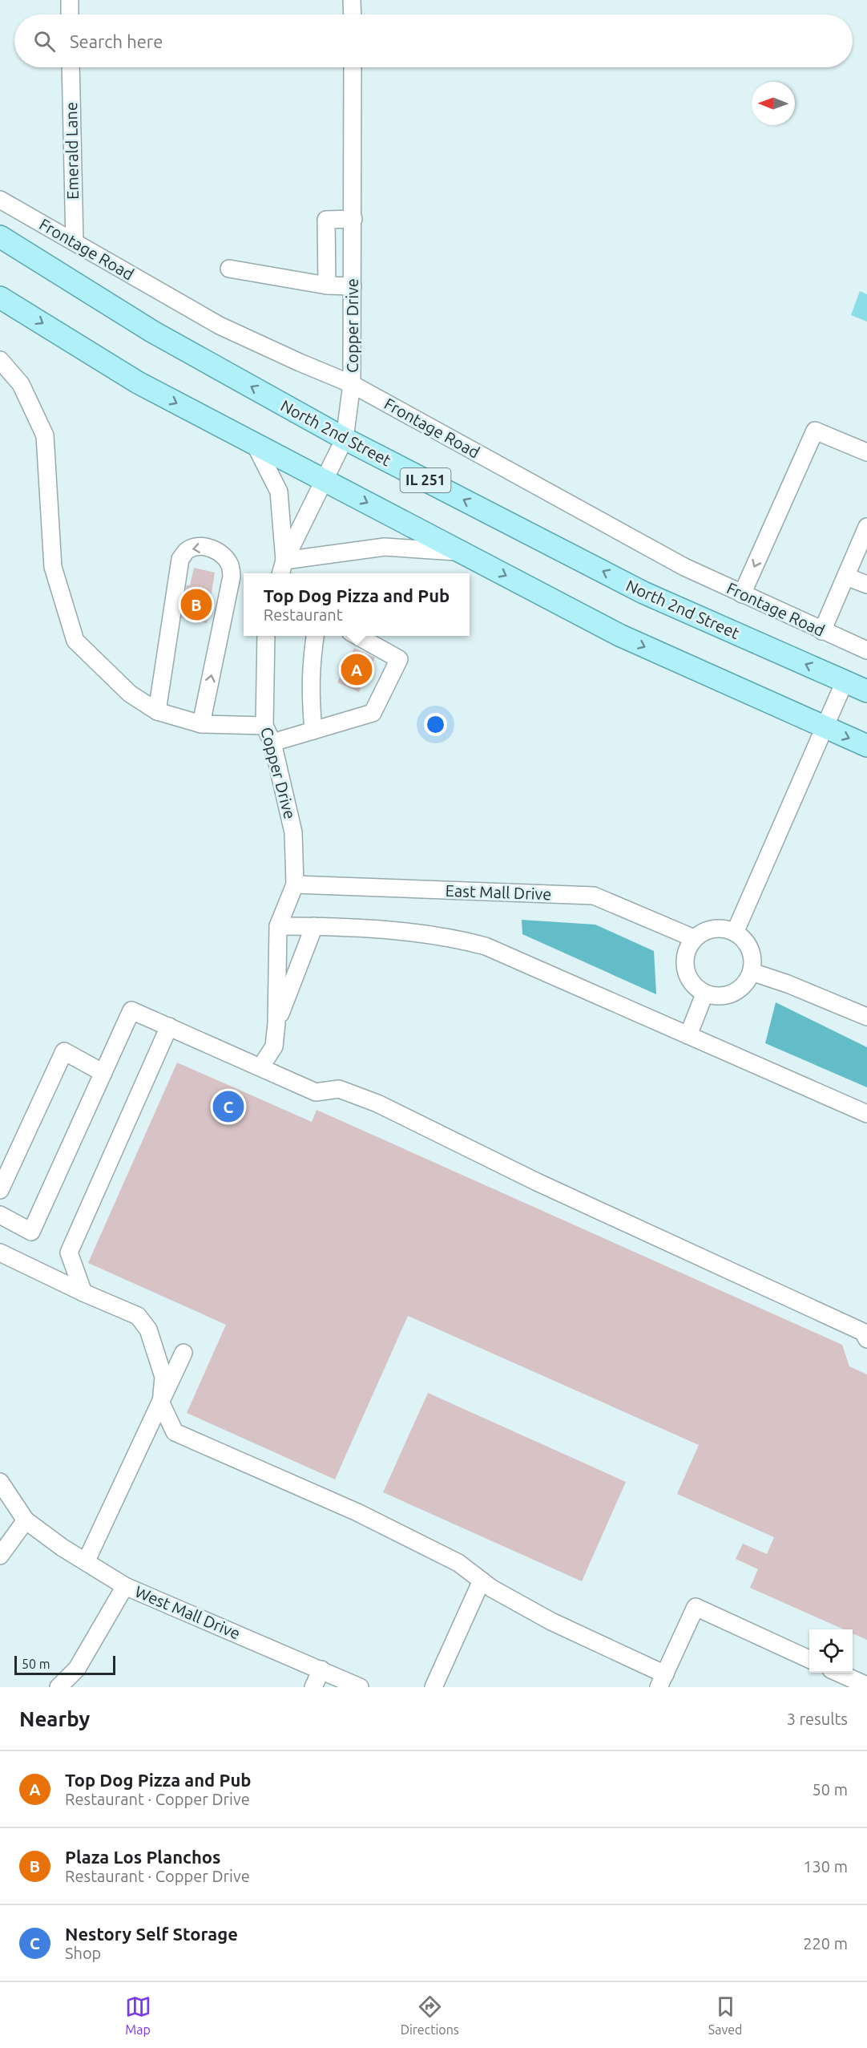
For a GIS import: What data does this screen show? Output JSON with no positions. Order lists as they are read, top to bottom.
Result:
{
  "streets": {
    "main road": ["North 2nd Street", "IL 251"],
    "street": [
      "Emerald Lane",
      "Frontage Road",
      "Copper Drive",
      "East Mall Drive",
      "West Mall Drive"
    ]
  },
  "crossings": [
    ["Emerald Lane", "Frontage Road"],
    ["Frontage Road", "Copper Drive"],
    ["Copper Drive", "North 2nd Street"],
    ["Copper Drive", "East Mall Drive"]
  ],
  "scale_bar": "50 m",
  "north": "left",
  "page": {
    "search": "Search here",
    "popup": ["Top Dog Pizza and Pub", "Restaurant"],
    "pins": ["B", "A", "C"],
    "scale": "50 m",
    "heading": ["Nearby", "3 results"],
    "list": [
      {
        "mark": "A",
        "name": "Top Dog Pizza and Pub",
        "note": "Restaurant · Copper Drive",
        "value": "50 m"
      },
      {
        "mark": "B",
        "name": "Plaza Los Planchos",
        "note": "Restaurant · Copper Drive",
        "value": "130 m"
      },
      {
        "mark": "C",
        "name": "Nestory Self Storage",
        "note": "Shop",
        "value": "220 m"
      }
    ],
    "nav": ["Map", "Directions", "Saved"]
  }
}
